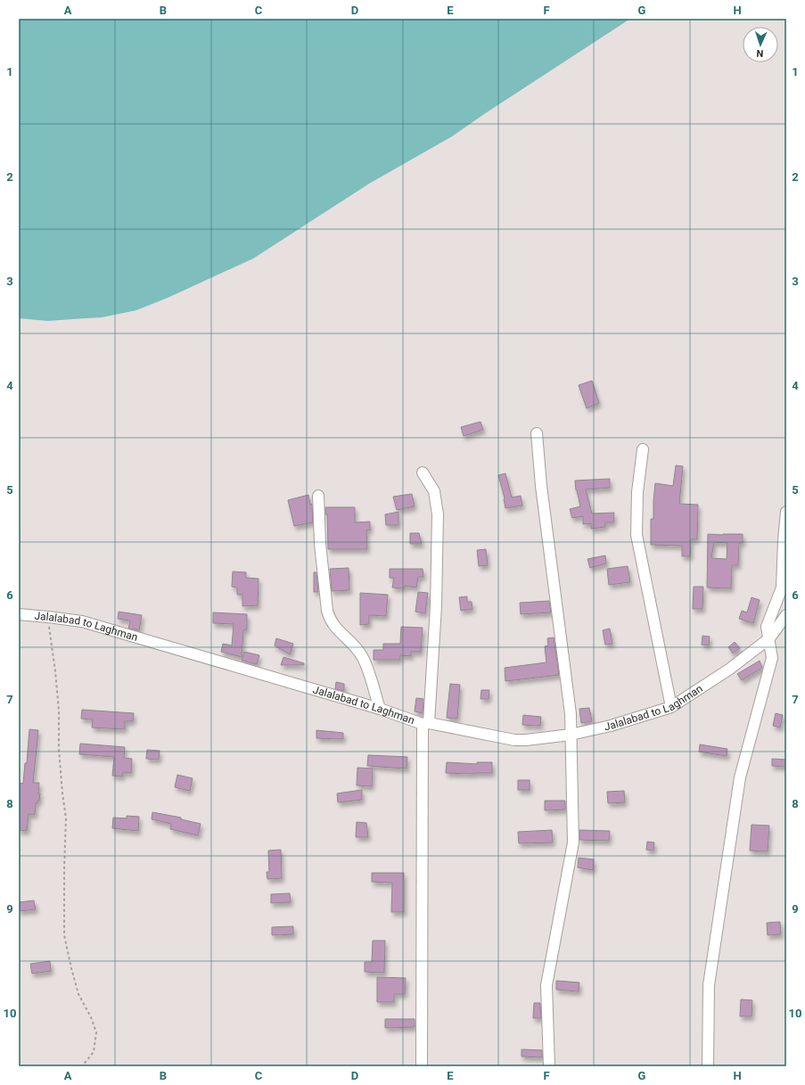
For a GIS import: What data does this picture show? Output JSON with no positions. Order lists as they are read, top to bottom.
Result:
{
  "streets": {
    "street": ["Jalalabad to Laghman"]
  },
  "north": "bottom",
  "grid": {
    "columns": [
      "A",
      "B",
      "C",
      "D",
      "E",
      "F",
      "G",
      "H"
    ],
    "rows": [
      "1",
      "2",
      "3",
      "4",
      "5",
      "6",
      "7",
      "8",
      "9",
      "10"
    ]
  }
}
